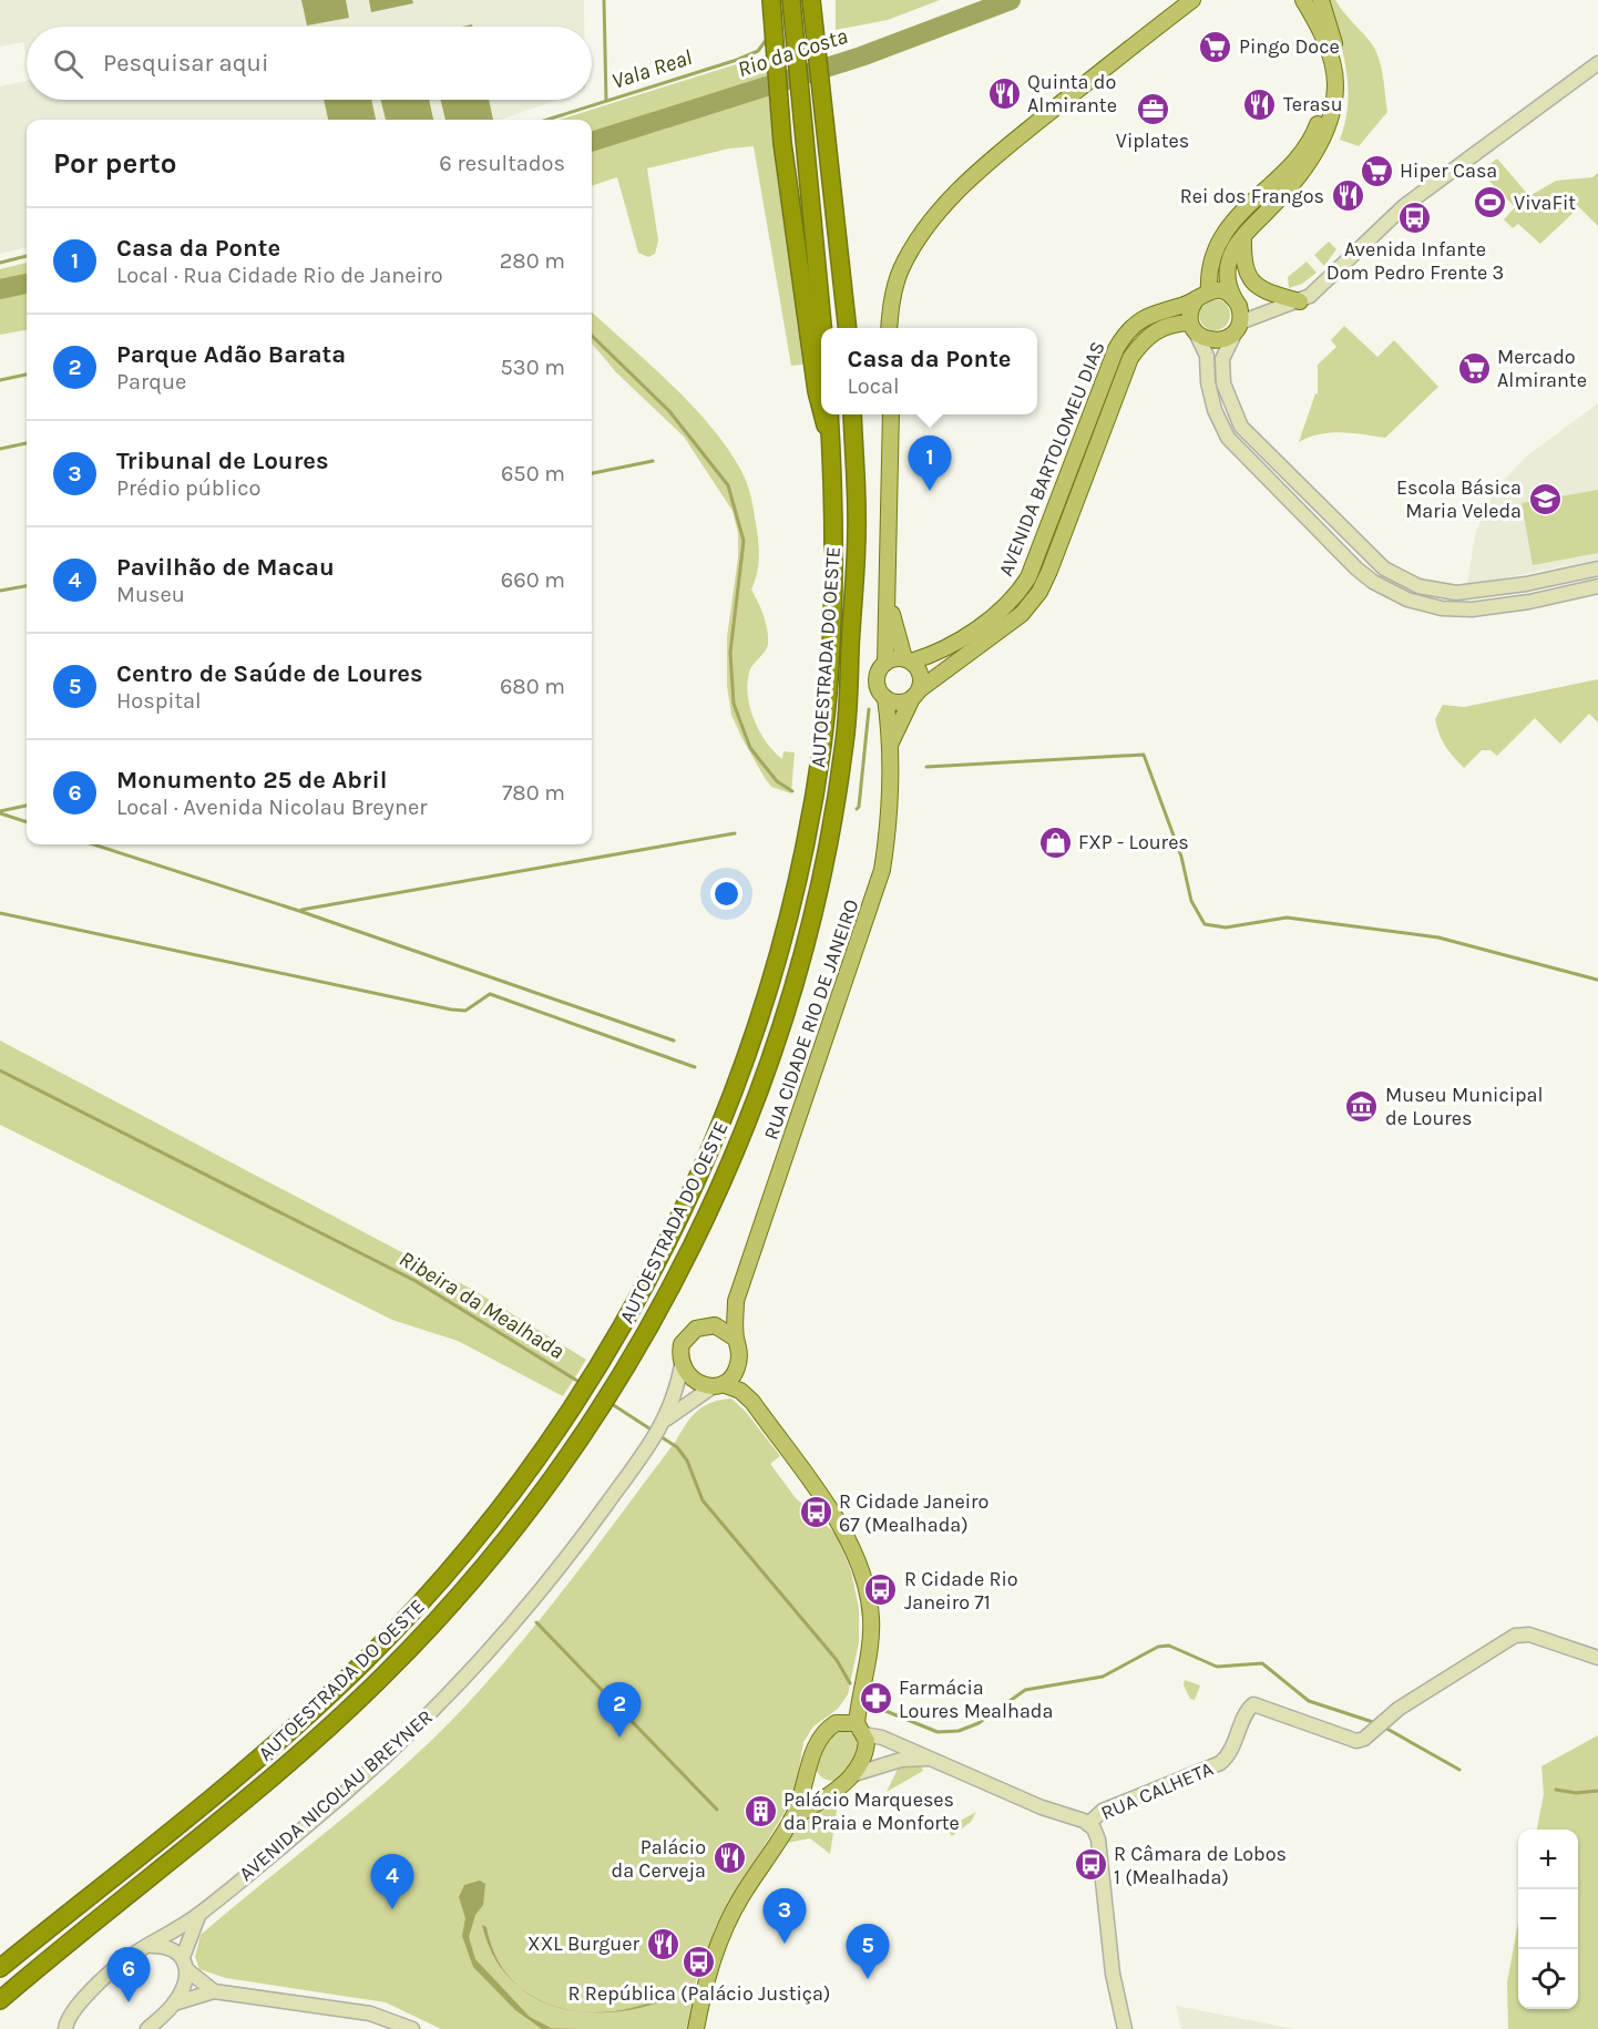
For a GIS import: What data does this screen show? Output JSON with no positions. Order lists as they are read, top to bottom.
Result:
{
  "streets": {
    "highway": ["AUTOESTRADA DO OESTE"],
    "main road": ["AVENIDA BARTOLOMEU DIAS", "RUA CIDADE RIO DE JANEIRO"],
    "street": ["RUA CALHETA", "AVENIDA NICOLAU BREYNER"]
  },
  "crossings": [
    ["AVENIDA BARTOLOMEU DIAS", "RUA CIDADE RIO DE JANEIRO"]
  ],
  "water": ["Rio da Costa", "Vala Real", "Ribeira da Mealhada"],
  "places": {
    "supermarket": ["Pingo Doce", "Hiper Casa", "Mercado Almirante"],
    "restaurant": [
      "Quinta do Almirante",
      "Terasu",
      "Rei dos Frangos",
      "Palácio da Cerveja",
      "XXL Burguer"
    ],
    "office": ["Viplates"],
    "sports": ["VivaFit"],
    "bus stop": [
      "Avenida Infante Dom Pedro Frente 3",
      "R Cidade Janeiro 67 (Mealhada)",
      "R Cidade Rio Janeiro 71",
      "R Câmara de Lobos 1 (Mealhada)",
      "R República (Palácio Justiça)"
    ],
    "school or university": ["Escola Básica Maria Veleda"],
    "shop": ["FXP - Loures"],
    "museum": ["Museu Municipal de Loures"],
    "pharmacy": ["Farmácia Loures Mealhada"],
    "building": ["Palácio Marqueses da Praia e Monforte"]
  },
  "page": {
    "search": "Pesquisar aqui",
    "heading": ["Por perto", "6 resultados"],
    "list": [
      {
        "mark": "1",
        "name": "Casa da Ponte",
        "note": "Local · Rua Cidade Rio de Janeiro",
        "value": "280 m"
      },
      {
        "mark": "2",
        "name": "Parque Adão Barata",
        "note": "Parque",
        "value": "530 m"
      },
      {
        "mark": "3",
        "name": "Tribunal de Loures",
        "note": "Prédio público",
        "value": "650 m"
      },
      {
        "mark": "4",
        "name": "Pavilhão de Macau",
        "note": "Museu",
        "value": "660 m"
      },
      {
        "mark": "5",
        "name": "Centro de Saúde de Loures",
        "note": "Hospital",
        "value": "680 m"
      },
      {
        "mark": "6",
        "name": "Monumento 25 de Abril",
        "note": "Local · Avenida Nicolau Breyner",
        "value": "780 m"
      }
    ],
    "popup": ["Casa da Ponte", "Local"],
    "pins": [
      "1",
      "2",
      "4",
      "3",
      "5",
      "6"
    ],
    "map_buttons": ["+", "−"]
  }
}
